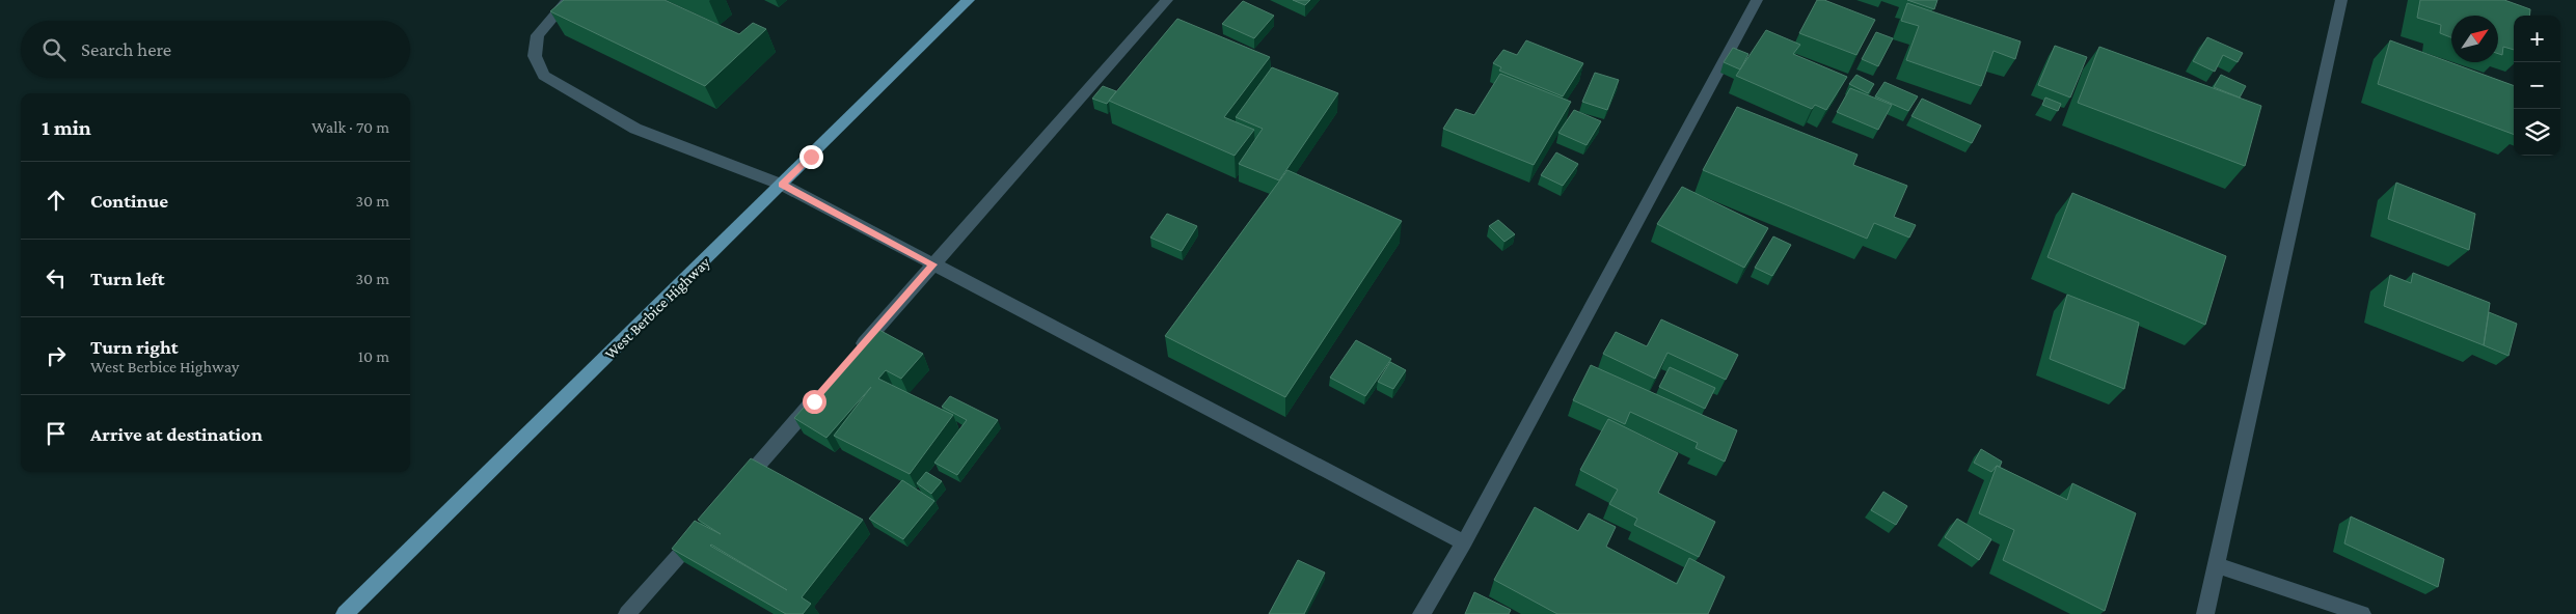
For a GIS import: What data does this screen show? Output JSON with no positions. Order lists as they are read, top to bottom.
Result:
{
  "streets": {
    "main road": ["West Berbice Highway"]
  },
  "north": "top right",
  "page": {
    "map_buttons": ["+", "−"],
    "search": "Search here",
    "heading": ["1 min", "Walk · 70 m"],
    "list": [
      ["Continue", "30 m"],
      ["Turn left", "30 m"],
      ["Turn right", "West Berbice Highway", "10 m"],
      "Arrive at destination"
    ]
  }
}
